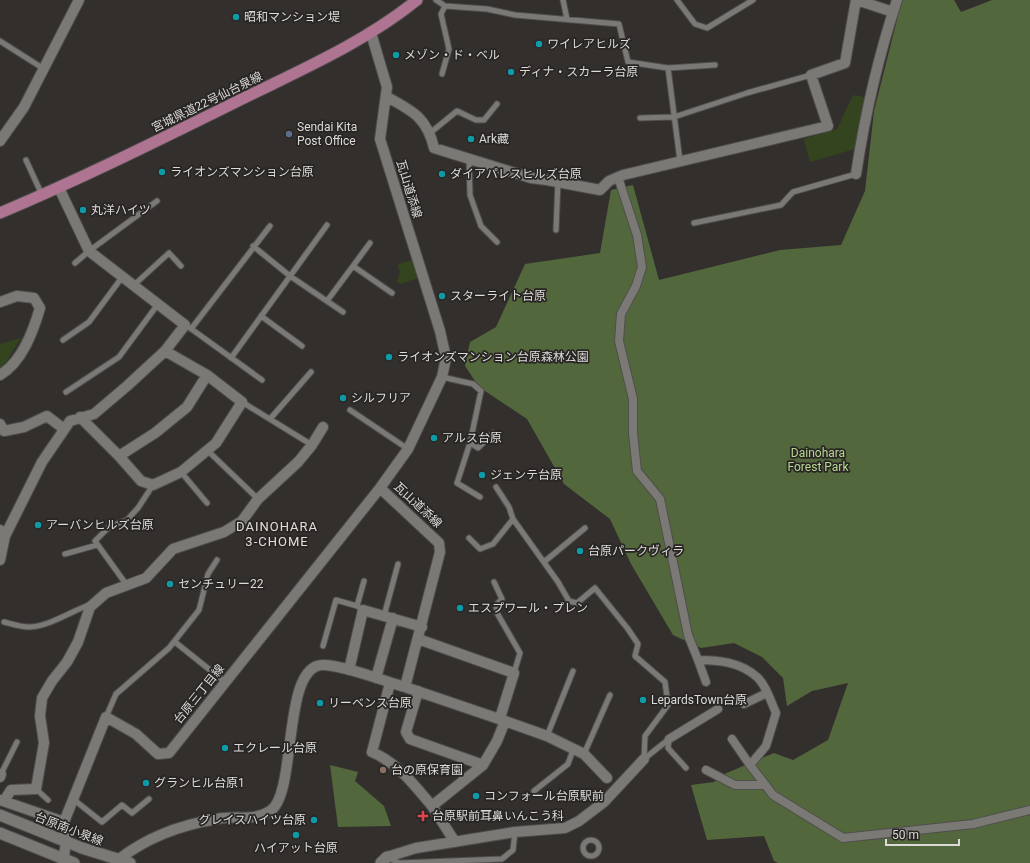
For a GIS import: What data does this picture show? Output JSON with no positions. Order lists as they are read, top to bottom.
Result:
{
  "streets": {
    "main road": ["宮城県道22号仙台泉線"],
    "street": ["瓦山道添線", "台原三丁目線", "台原南小泉線"]
  },
  "crossings": [
    ["宮城県道22号仙台泉線", "瓦山道添線"],
    ["瓦山道添線", "台原三丁目線"]
  ],
  "districts": ["DAINOHARA 3-CHOME"],
  "parks": ["Dainohara Forest Park"],
  "places": {
    "other": [
      "昭和マンション堤",
      "ワイレアヒルズ",
      "メゾン・ド・ベル",
      "ディナ・スカーラ台原",
      "Sendai Kita Post Office",
      "Ark藏",
      "ライオンズマンション台原",
      "ダイアパレスヒルズ台原",
      "丸洋ハイツ",
      "スターライト台原",
      "ライオンズマンション台原森林公園",
      "シルフリア",
      "アルス台原",
      "ジェンテ台原",
      "アーバンヒルズ台原",
      "台原パークヴィラ",
      "センチュリー22",
      "エスプワール・プレン",
      "LepardsTown台原",
      "リーベンス台原",
      "エクレール台原",
      "台の原保育園",
      "グランヒル台原1",
      "コンフォール台原駅前",
      "グレイスハイツ台原",
      "ハイアット台原"
    ],
    "health": ["台原駅前耳鼻いんこう科"]
  },
  "scale_bar": "50 m"
}
